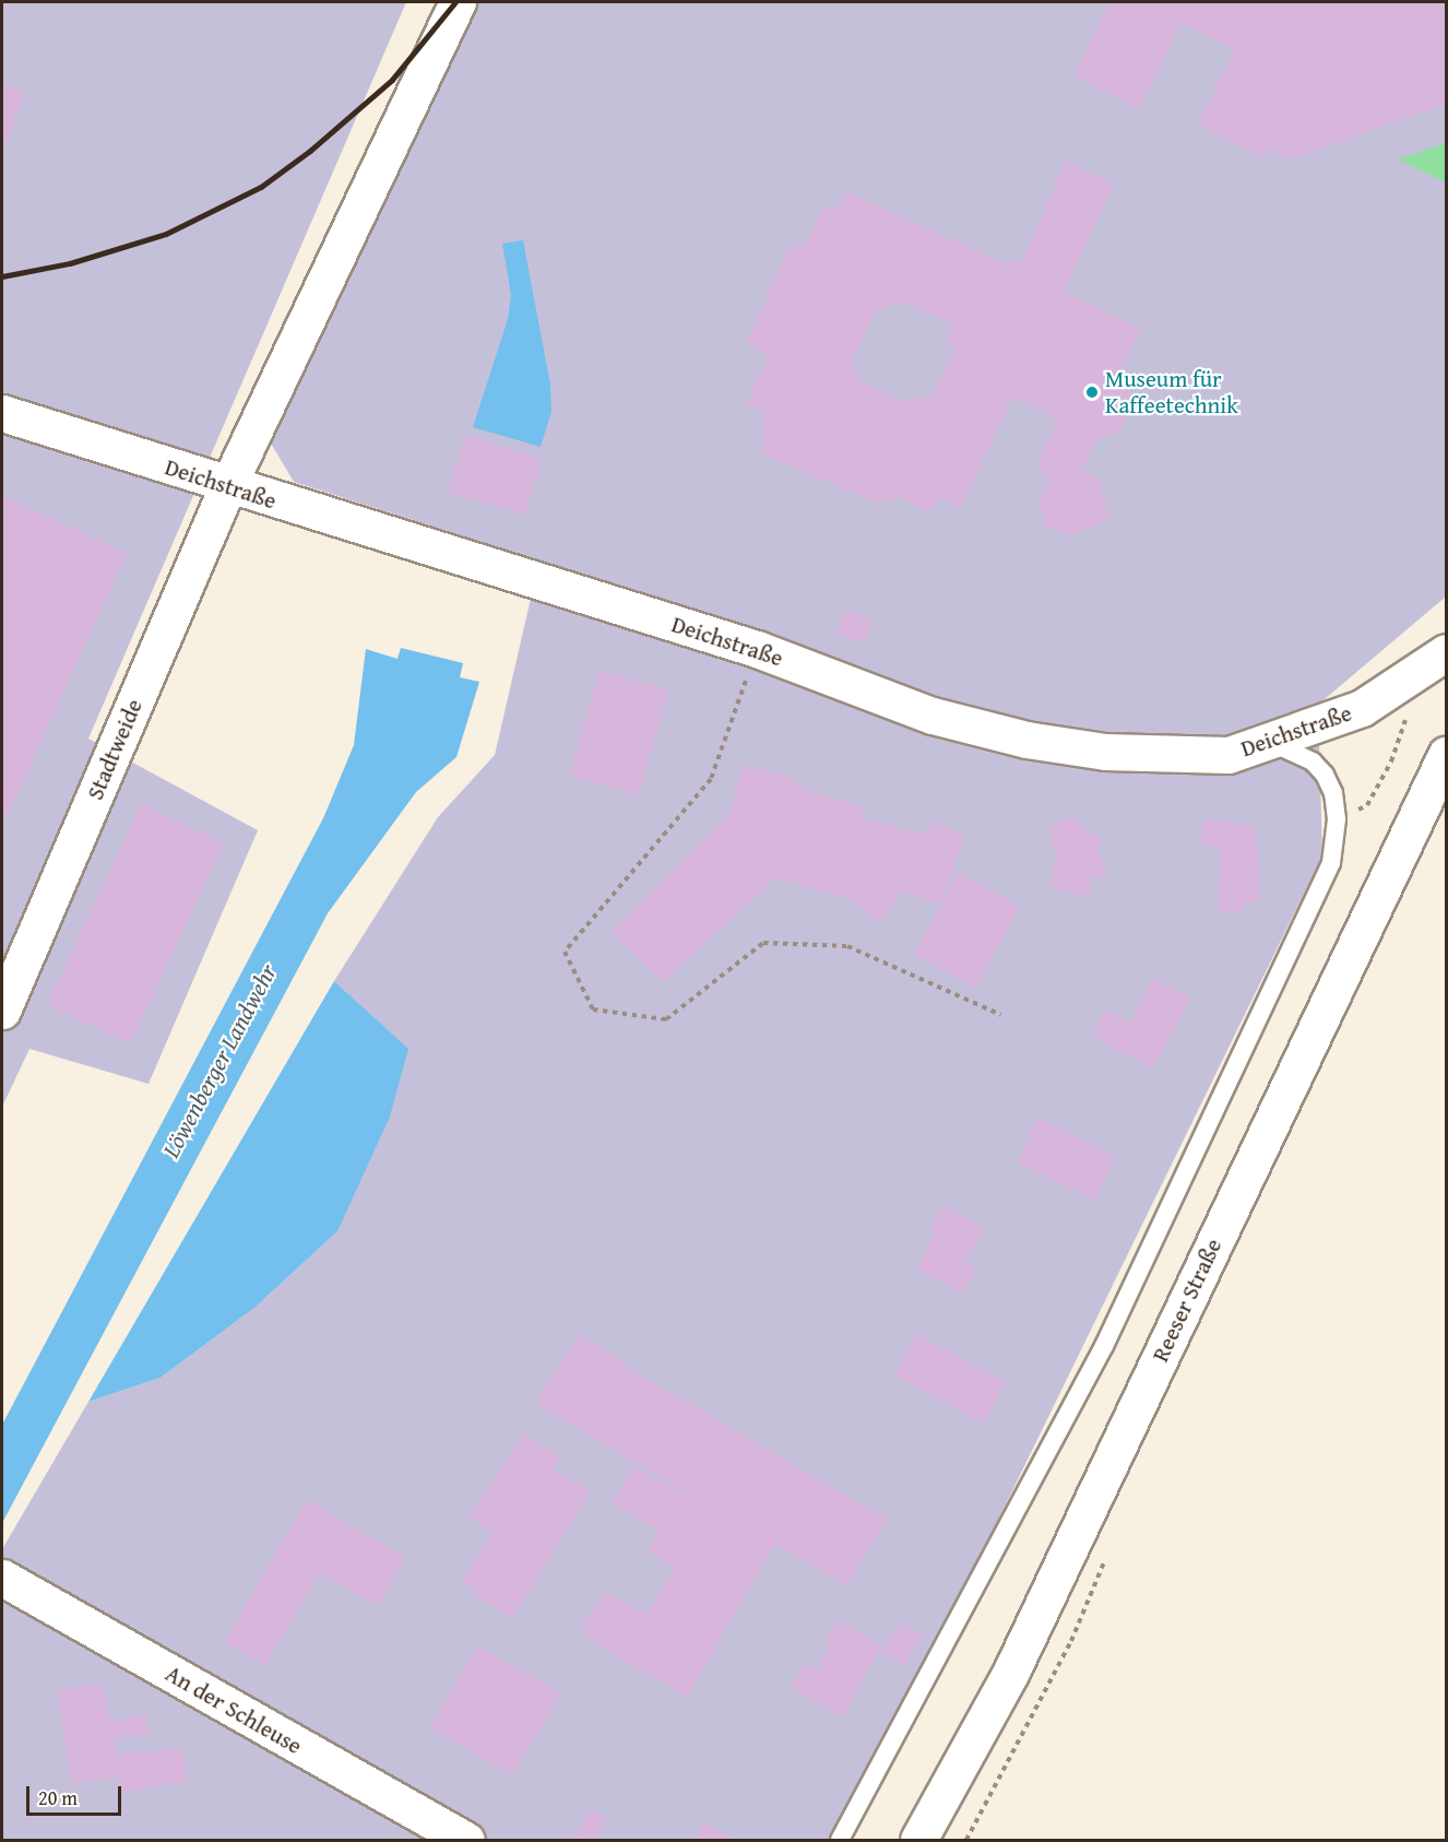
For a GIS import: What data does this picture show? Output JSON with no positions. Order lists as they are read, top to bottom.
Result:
{
  "streets": {
    "street": [
      "Deichstraße",
      "Stadtweide",
      "Reeser Straße",
      "An der Schleuse"
    ]
  },
  "crossings": [
    ["Deichstraße", "Stadtweide"]
  ],
  "water": ["Löwenberger Landwehr"],
  "places": ["Museum für Kaffeetechnik"],
  "scale_bar": "20 m"
}
